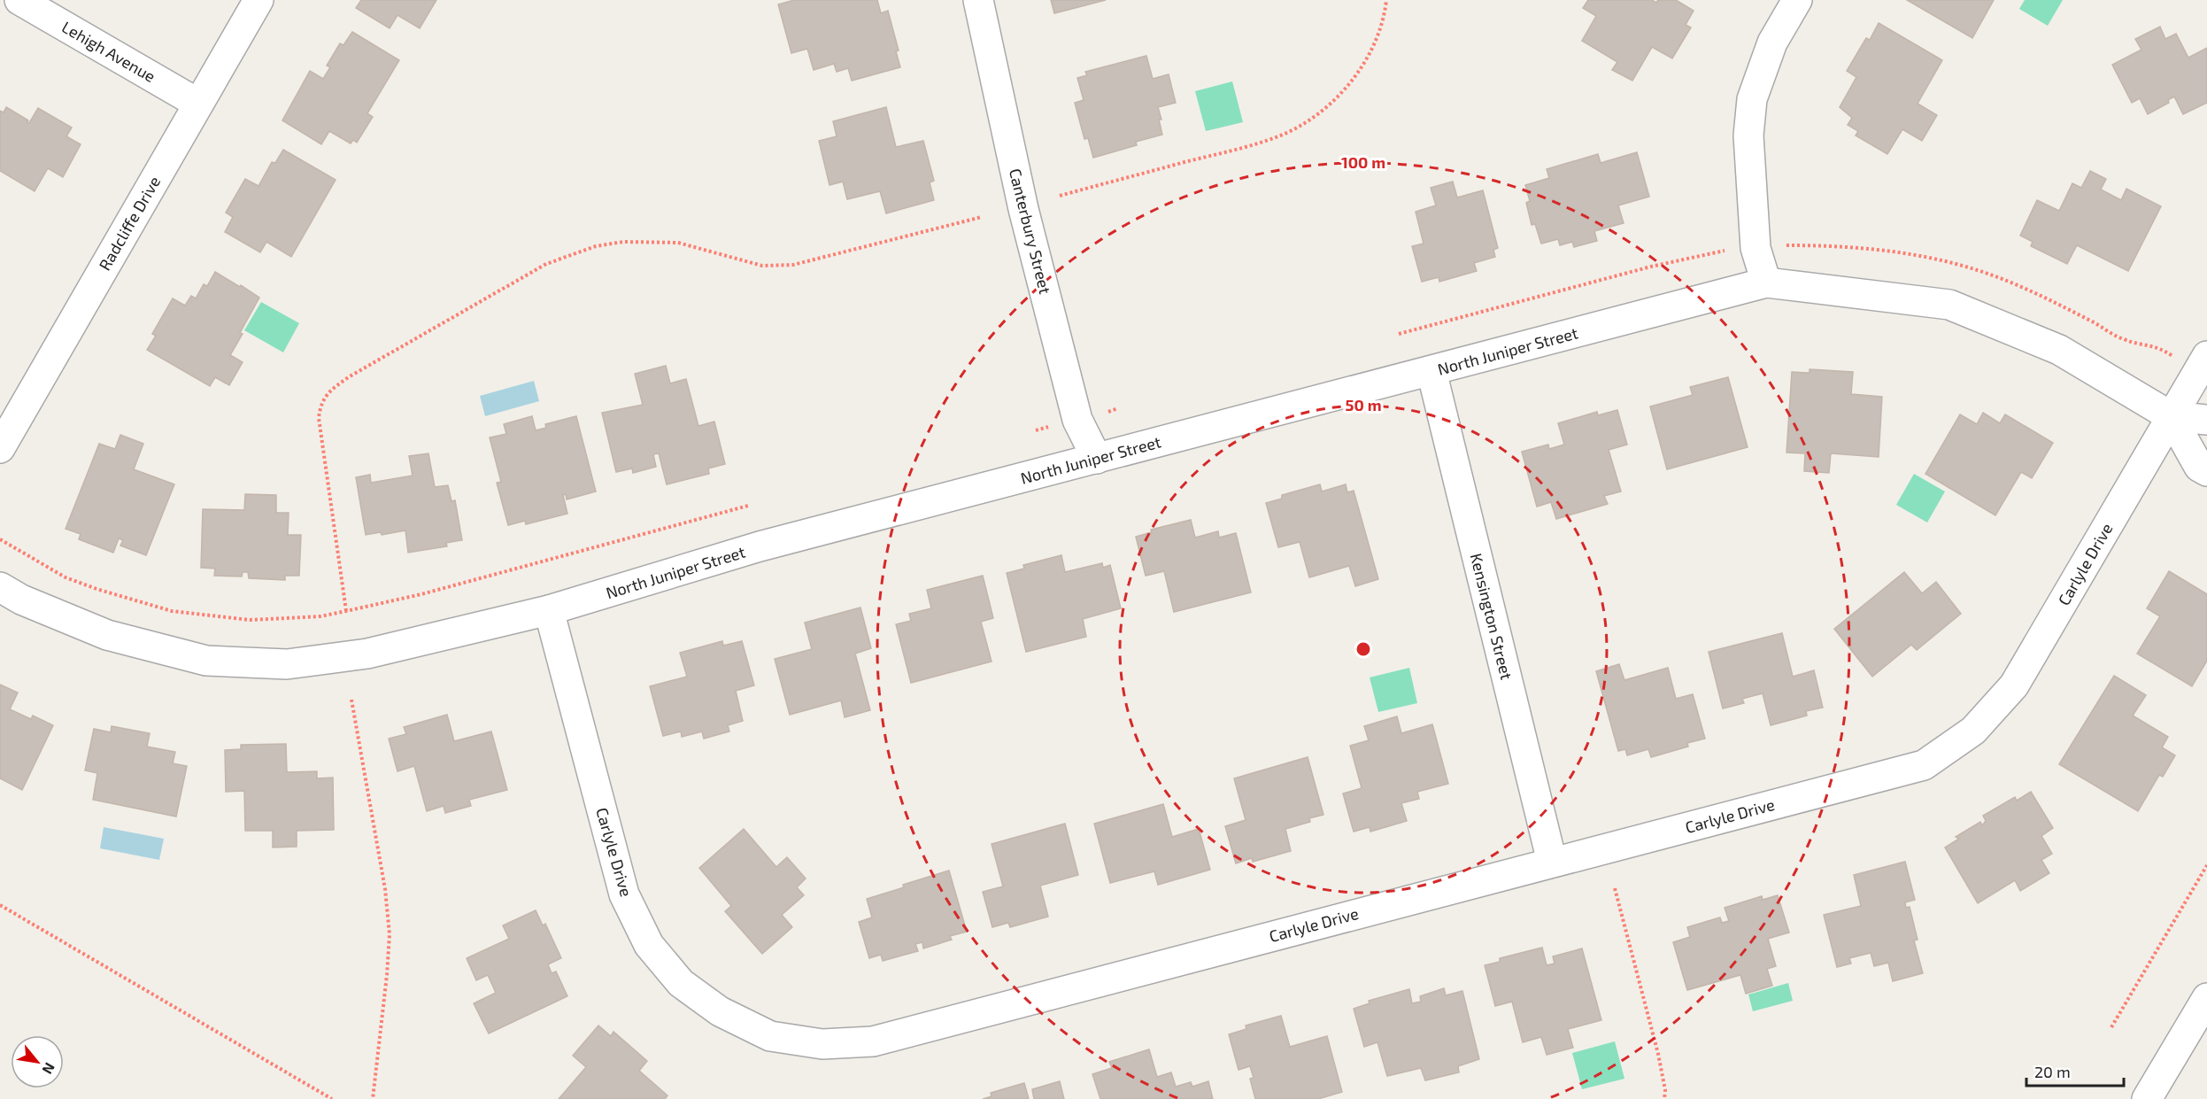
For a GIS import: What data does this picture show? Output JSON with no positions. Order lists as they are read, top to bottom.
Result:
{
  "streets": {
    "street": [
      "Lehigh Avenue",
      "Radcliffe Drive",
      "Canterbury Street",
      "North Juniper Street",
      "Carlyle Drive",
      "Kensington Street"
    ]
  },
  "crossings": [
    ["Lehigh Avenue", "Radcliffe Drive"],
    ["Canterbury Street", "North Juniper Street"],
    ["North Juniper Street", "Carlyle Drive"],
    ["North Juniper Street", "Kensington Street"],
    ["Carlyle Drive", "Kensington Street"]
  ],
  "scale_bar": "20 m",
  "north": "bottom right",
  "rings": ["100 m", "50 m"]
}
